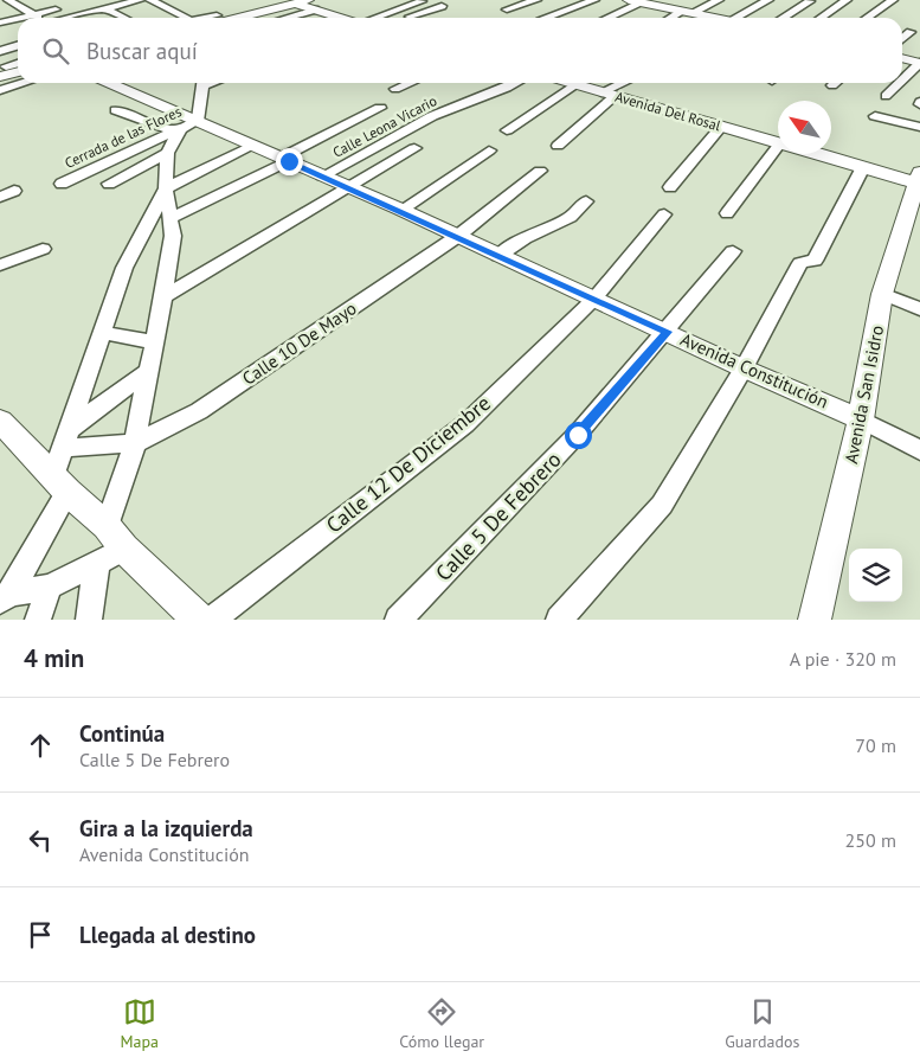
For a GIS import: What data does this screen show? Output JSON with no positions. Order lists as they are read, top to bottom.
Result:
{
  "streets": {
    "main road": ["Avenida Del Rosal", "Avenida Constitución", "Avenida San Isidro"],
    "street": [
      "Calle Leona Vicario",
      "Cerrada de las Flores",
      "Calle 10 De Mayo",
      "Calle 12 De Diciembre",
      "Calle 5 De Febrero"
    ]
  },
  "crossings": [
    ["Avenida Del Rosal", "Avenida San Isidro"],
    ["Calle Leona Vicario", "Avenida Constitución"],
    ["Cerrada de las Flores", "Avenida Constitución"],
    ["Calle 10 De Mayo", "Avenida Constitución"],
    ["Avenida Constitución", "Avenida San Isidro"],
    ["Avenida Constitución", "Calle 12 De Diciembre"],
    ["Avenida Constitución", "Calle 5 De Febrero"]
  ],
  "north": "top left",
  "page": {
    "search": "Buscar aquí",
    "heading": ["4 min", "A pie · 320 m"],
    "list": [
      ["Continúa", "Calle 5 De Febrero", "70 m"],
      ["Gira a la izquierda", "Avenida Constitución", "250 m"],
      "Llegada al destino"
    ],
    "nav": ["Mapa", "Cómo llegar", "Guardados"]
  }
}
